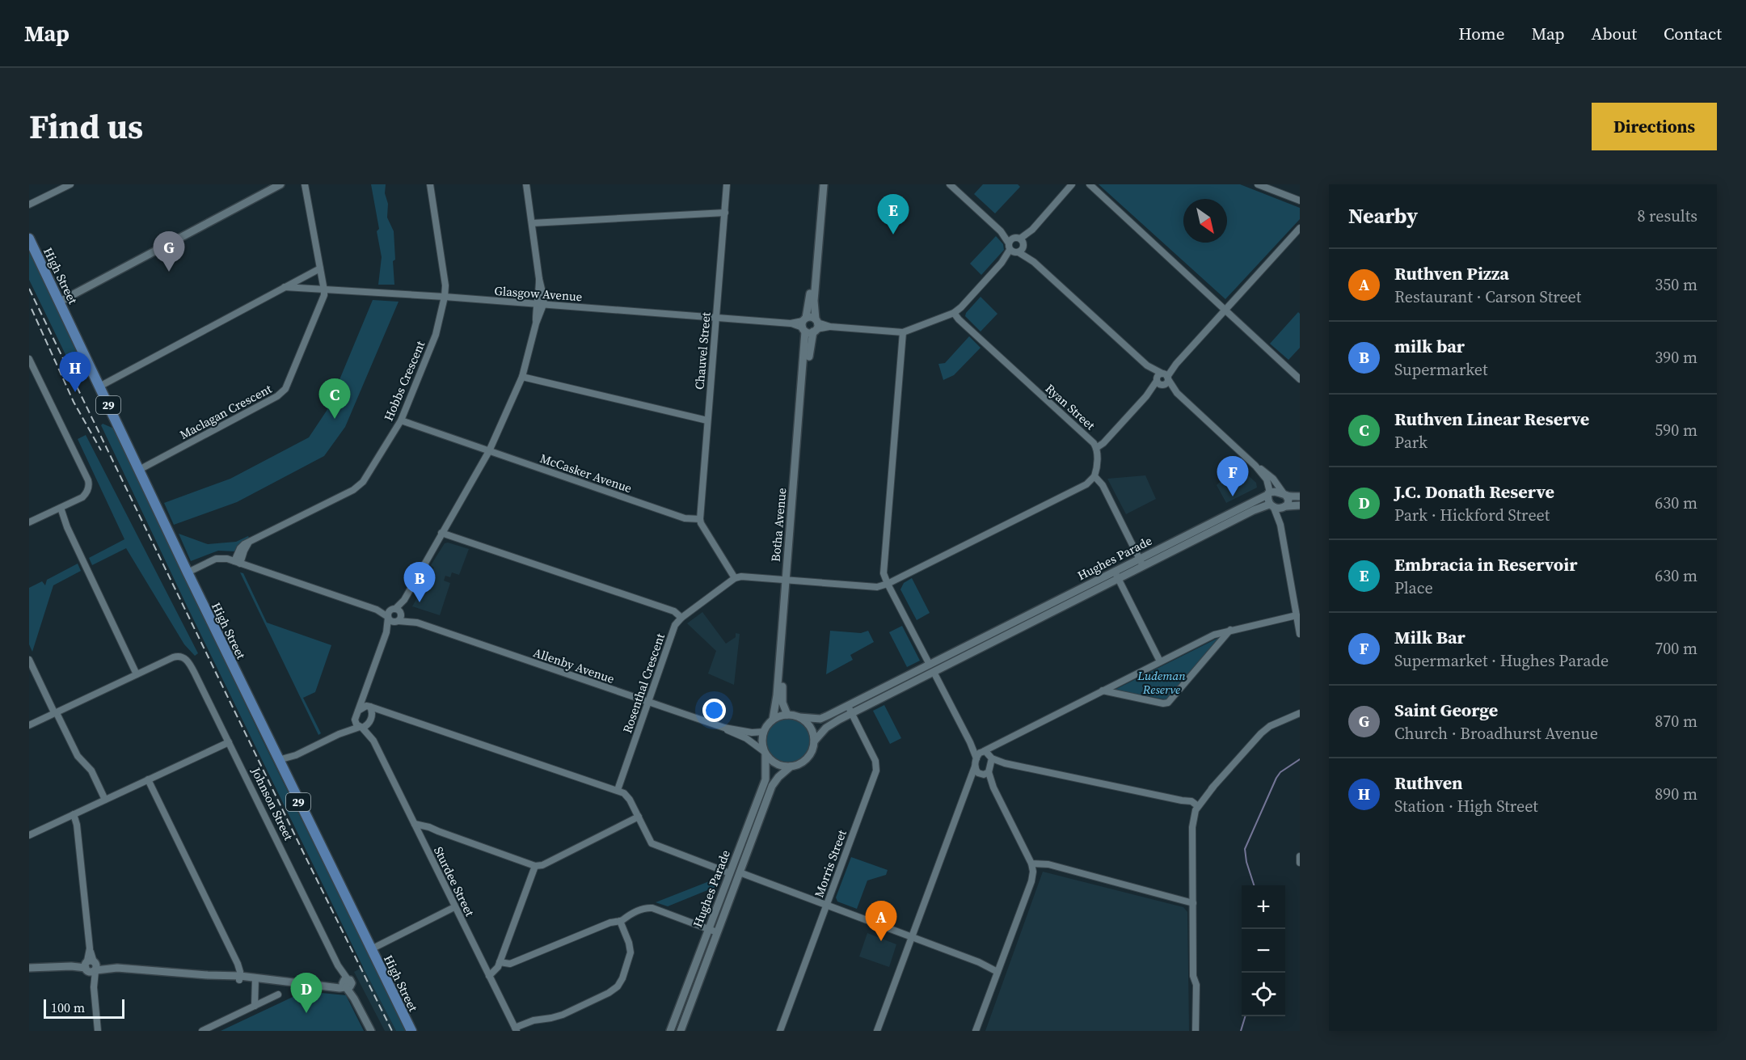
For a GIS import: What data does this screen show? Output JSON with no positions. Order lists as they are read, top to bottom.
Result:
{
  "streets": {
    "main road": ["High Street", "29"],
    "street": [
      "Glasgow Avenue",
      "Chauvel Street",
      "Hobbs Crescent",
      "Ryan Street",
      "Maclagan Crescent",
      "McCasker Avenue",
      "Botha Avenue",
      "Hughes Parade",
      "Allenby Avenue",
      "Rosenthal Crescent",
      "Johnson Street",
      "Morris Street",
      "Sturdee Street"
    ]
  },
  "crossings": [
    ["High Street", "Maclagan Crescent"],
    ["High Street", "Allenby Avenue"],
    ["Glasgow Avenue", "Chauvel Street"],
    ["Glasgow Avenue", "Hobbs Crescent"],
    ["Glasgow Avenue", "Ryan Street"],
    ["Glasgow Avenue", "Maclagan Crescent"],
    ["Glasgow Avenue", "Botha Avenue"],
    ["Chauvel Street", "McCasker Avenue"],
    ["Hobbs Crescent", "McCasker Avenue"],
    ["Hobbs Crescent", "Allenby Avenue"],
    ["Botha Avenue", "Hughes Parade"],
    ["Botha Avenue", "Allenby Avenue"],
    ["Hughes Parade", "Allenby Avenue"],
    ["Hughes Parade", "Morris Street"],
    ["Allenby Avenue", "Rosenthal Crescent"]
  ],
  "parks": ["Ludeman Reserve"],
  "scale_bar": "100 m",
  "north": "bottom right",
  "page": {
    "header": "Map",
    "nav": [
      "Home",
      "Map",
      "About",
      "Contact"
    ],
    "title": "Find us",
    "buttons": "Directions",
    "heading": ["Nearby", "8 results"],
    "pins": [
      "E",
      "G",
      "H",
      "C",
      "F",
      "B",
      "A",
      "D"
    ],
    "list": [
      {
        "mark": "A",
        "name": "Ruthven Pizza",
        "note": "Restaurant · Carson Street",
        "value": "350 m"
      },
      {
        "mark": "B",
        "name": "milk bar",
        "note": "Supermarket",
        "value": "390 m"
      },
      {
        "mark": "C",
        "name": "Ruthven Linear Reserve",
        "note": "Park",
        "value": "590 m"
      },
      {
        "mark": "D",
        "name": "J.C. Donath Reserve",
        "note": "Park · Hickford Street",
        "value": "630 m"
      },
      {
        "mark": "E",
        "name": "Embracia in Reservoir",
        "note": "Place",
        "value": "630 m"
      },
      {
        "mark": "F",
        "name": "Milk Bar",
        "note": "Supermarket · Hughes Parade",
        "value": "700 m"
      },
      {
        "mark": "G",
        "name": "Saint George",
        "note": "Church · Broadhurst Avenue",
        "value": "870 m"
      },
      {
        "mark": "H",
        "name": "Ruthven",
        "note": "Station · High Street",
        "value": "890 m"
      }
    ],
    "map_buttons": ["+", "−"],
    "scale": "100 m"
  }
}
